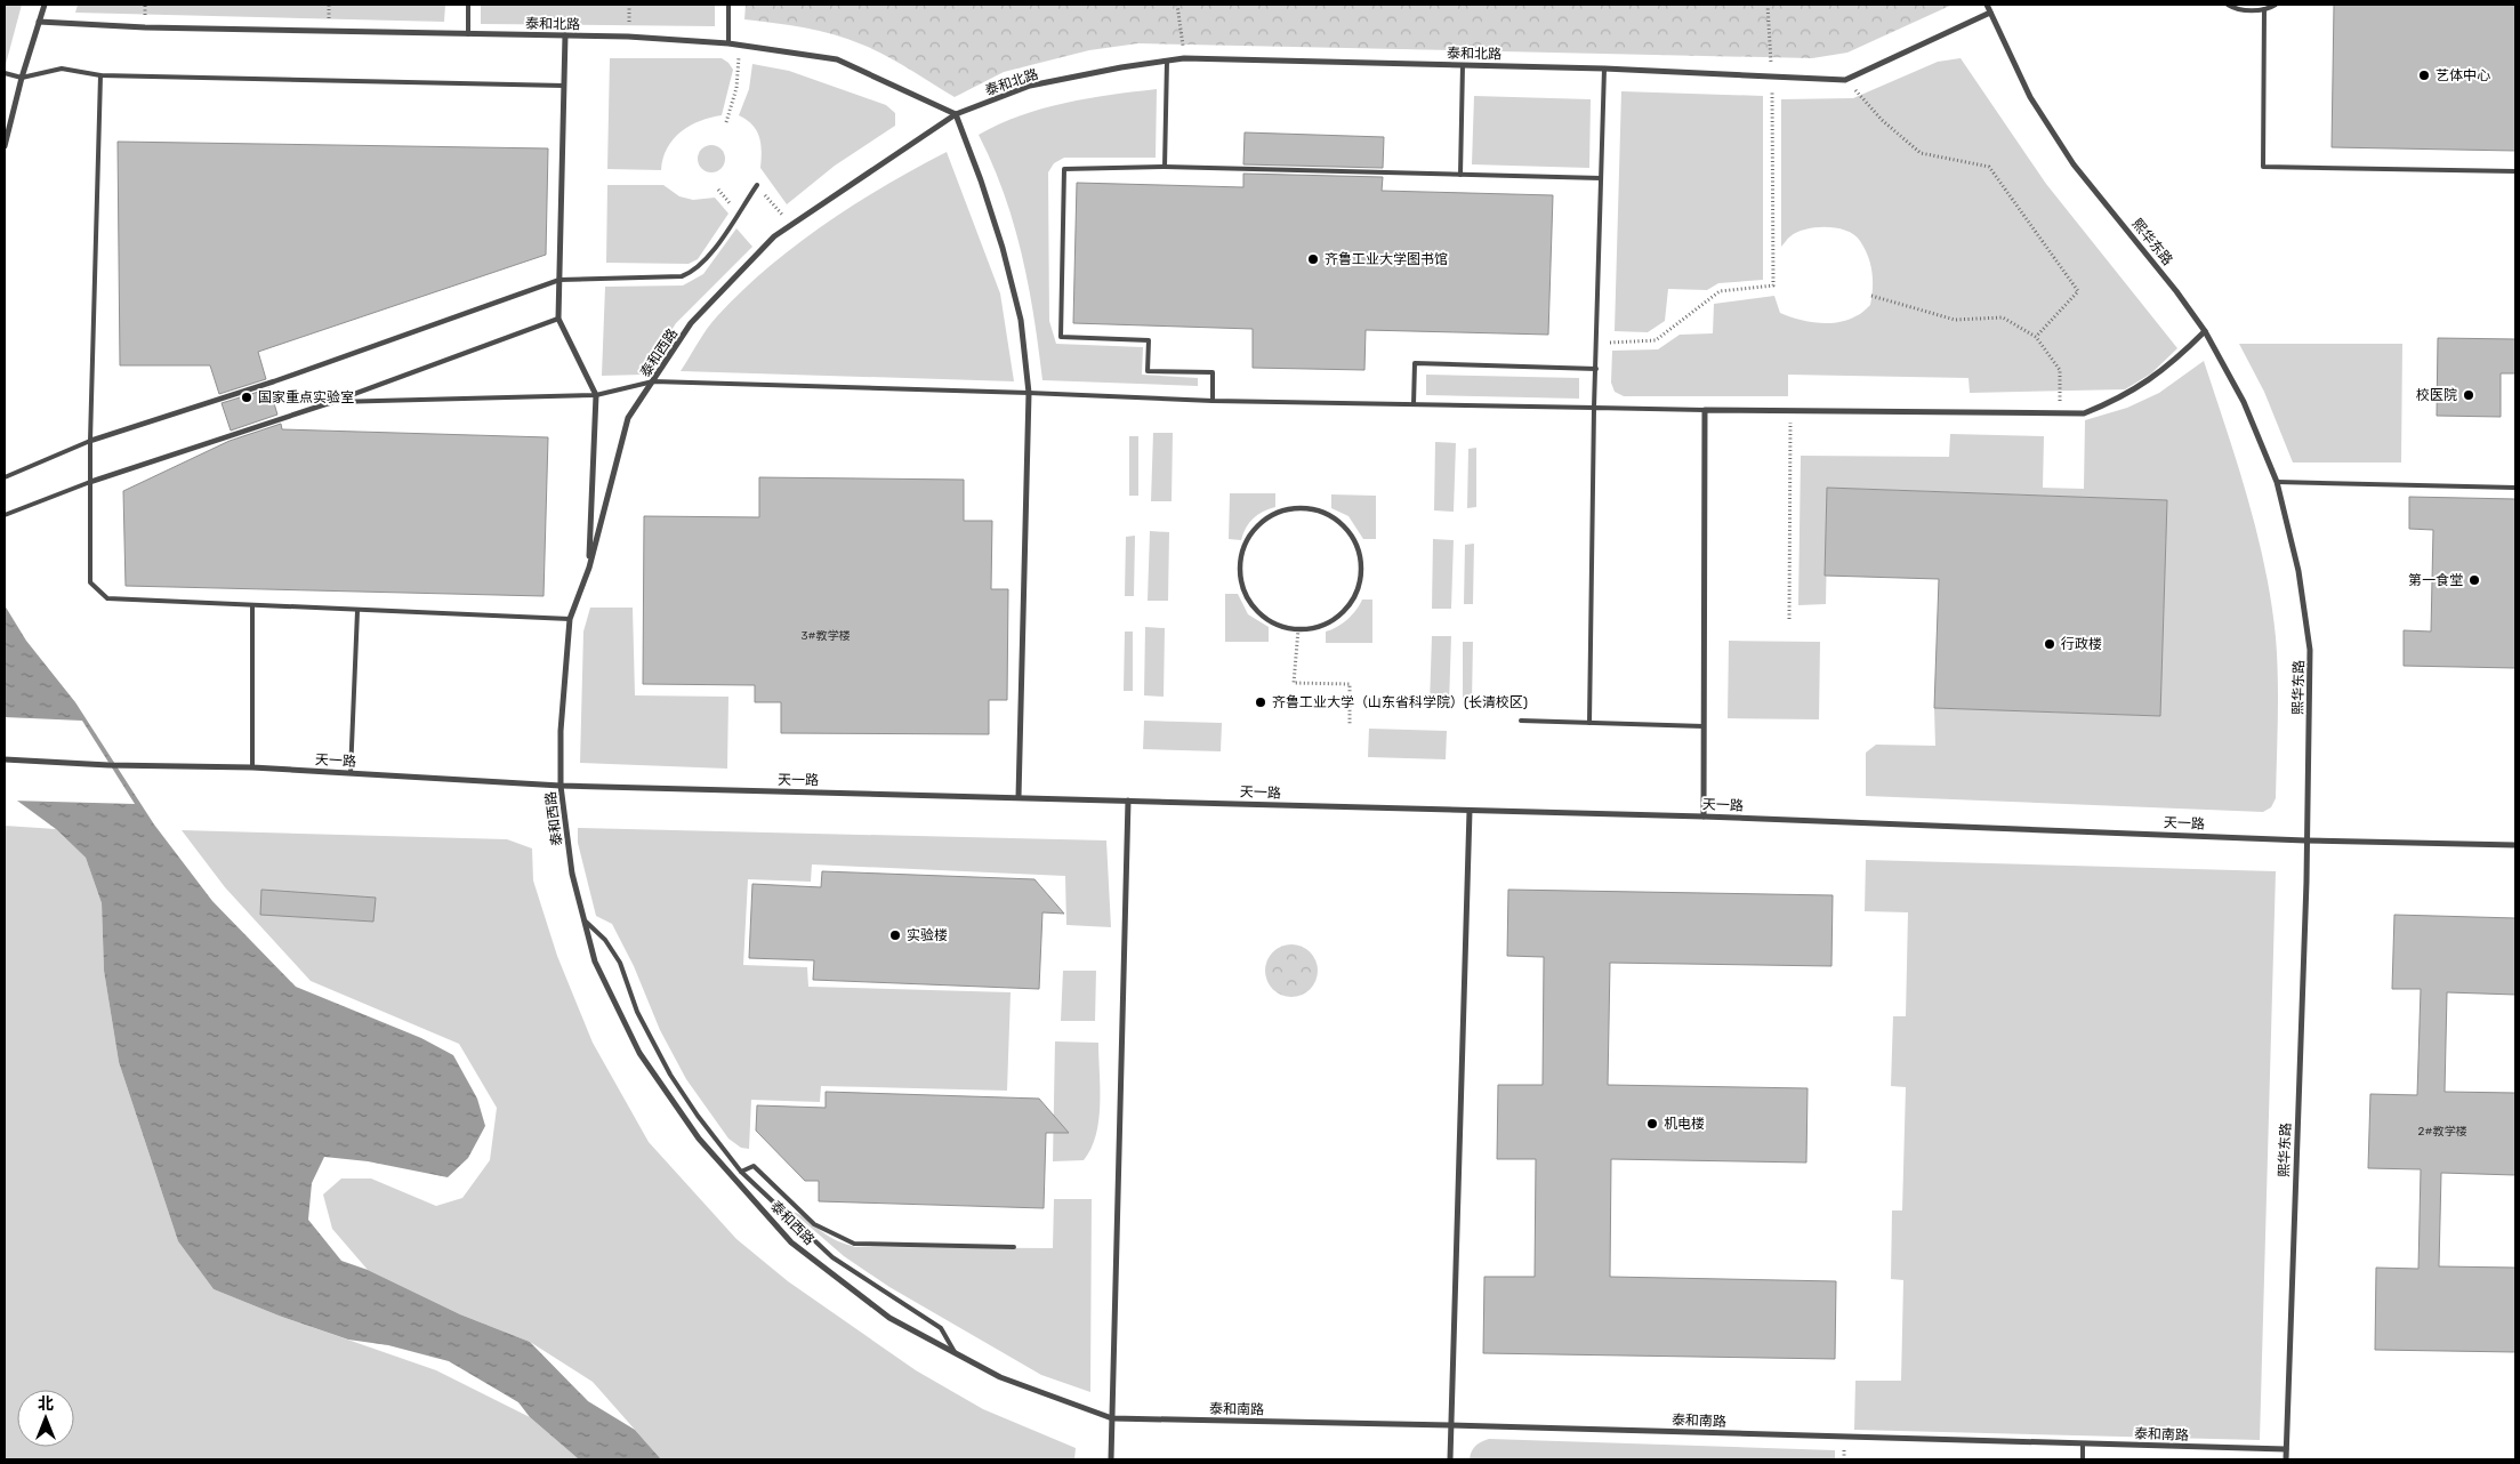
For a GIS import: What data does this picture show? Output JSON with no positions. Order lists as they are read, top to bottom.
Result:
{
  "streets": {
    "street": [
      "泰和北路",
      "熙华东路",
      "泰和西路",
      "天一路",
      "泰和南路"
    ]
  },
  "crossings": [
    ["泰和北路", "熙华东路"],
    ["泰和北路", "泰和西路"],
    ["熙华东路", "天一路"],
    ["熙华东路", "泰和南路"],
    ["泰和西路", "天一路"],
    ["泰和西路", "泰和南路"]
  ],
  "places": [
    "艺体中心",
    "齐鲁工业大学图书馆",
    "校医院",
    "国家重点实验室",
    "第一食堂",
    "行政楼",
    "齐鲁工业大学（山东省科学院）(长清校区)",
    "实验楼",
    "机电楼"
  ],
  "house_numbers": ["3#教学楼", "2#教学楼"],
  "north": "top"
}
